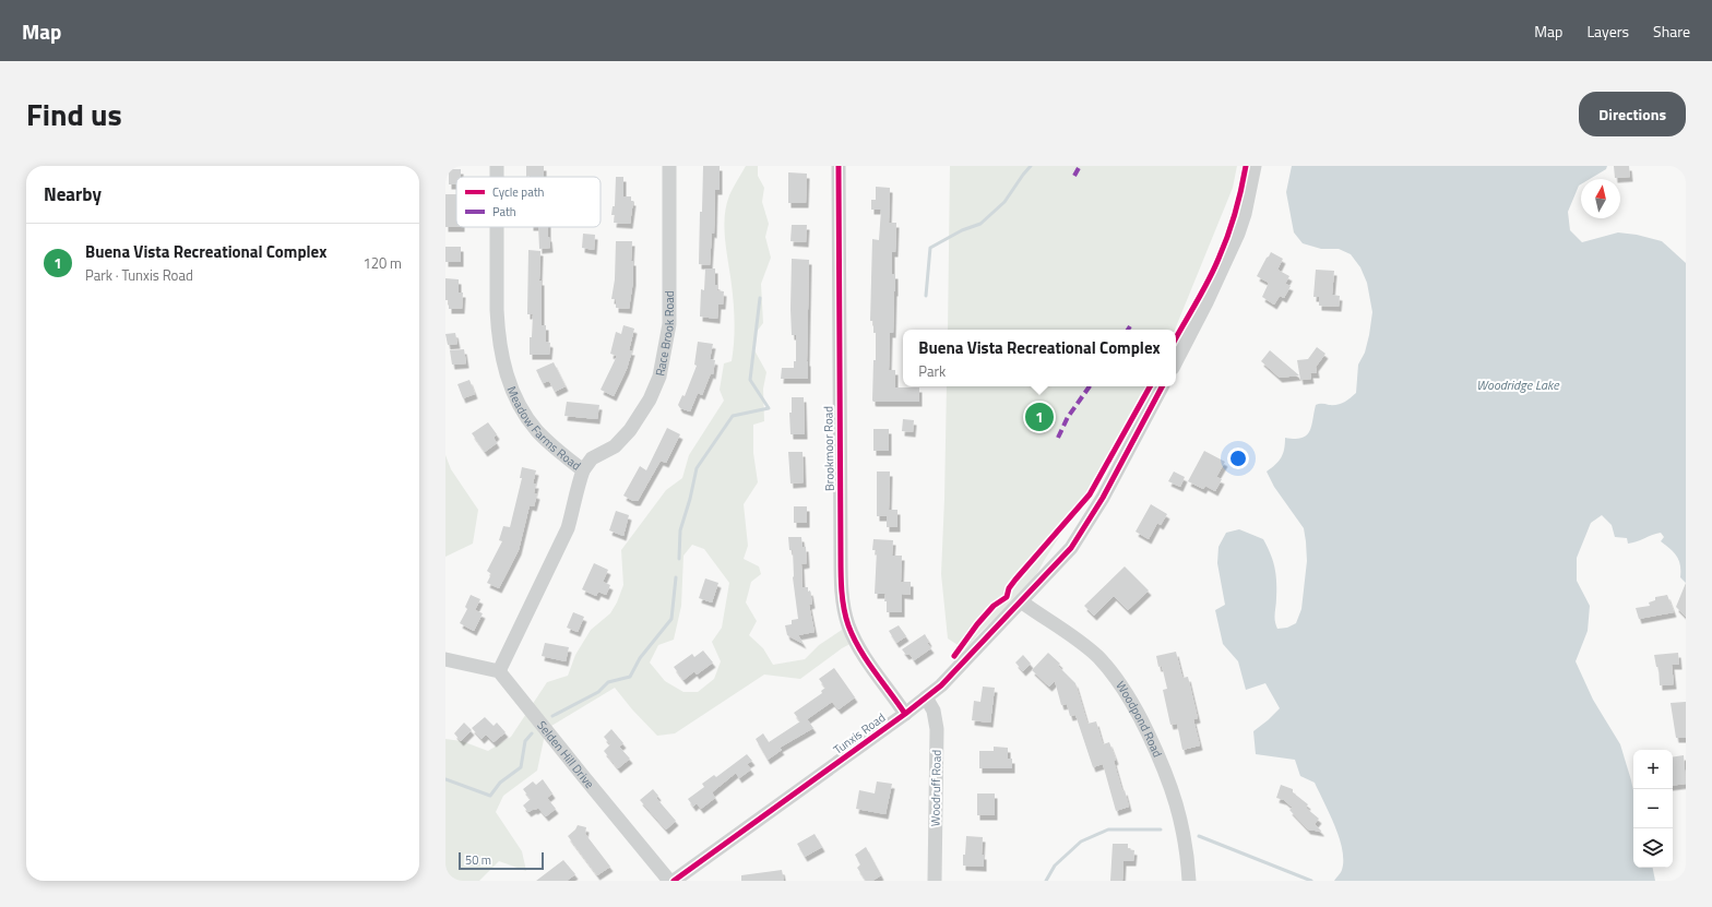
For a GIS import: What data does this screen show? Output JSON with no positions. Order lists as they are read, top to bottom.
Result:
{
  "streets": {
    "street": [
      "Race Brook Road",
      "Meadow Farms Road",
      "Brookmoor Road",
      "Woodpond Road",
      "Tunxis Road",
      "Selden Hill Drive",
      "Woodruff Road"
    ]
  },
  "crossings": [
    ["Race Brook Road", "Meadow Farms Road"],
    ["Meadow Farms Road", "Selden Hill Drive"],
    ["Brookmoor Road", "Tunxis Road"],
    ["Woodpond Road", "Tunxis Road"],
    ["Tunxis Road", "Woodruff Road"]
  ],
  "water": ["Woodridge Lake"],
  "legend": ["Cycle path", "Path"],
  "scale_bar": "50 m",
  "north": "top",
  "page": {
    "header": "Map",
    "nav": ["Map", "Layers", "Share"],
    "title": "Find us",
    "buttons": "Directions",
    "heading": "Nearby",
    "list": [
      {
        "mark": "1",
        "name": "Buena Vista Recreational Complex",
        "note": "Park · Tunxis Road",
        "value": "120 m"
      }
    ],
    "popup": ["Buena Vista Recreational Complex", "Park"],
    "pins": "1",
    "map_buttons": ["+", "−"],
    "scale": "50 m"
  }
}
